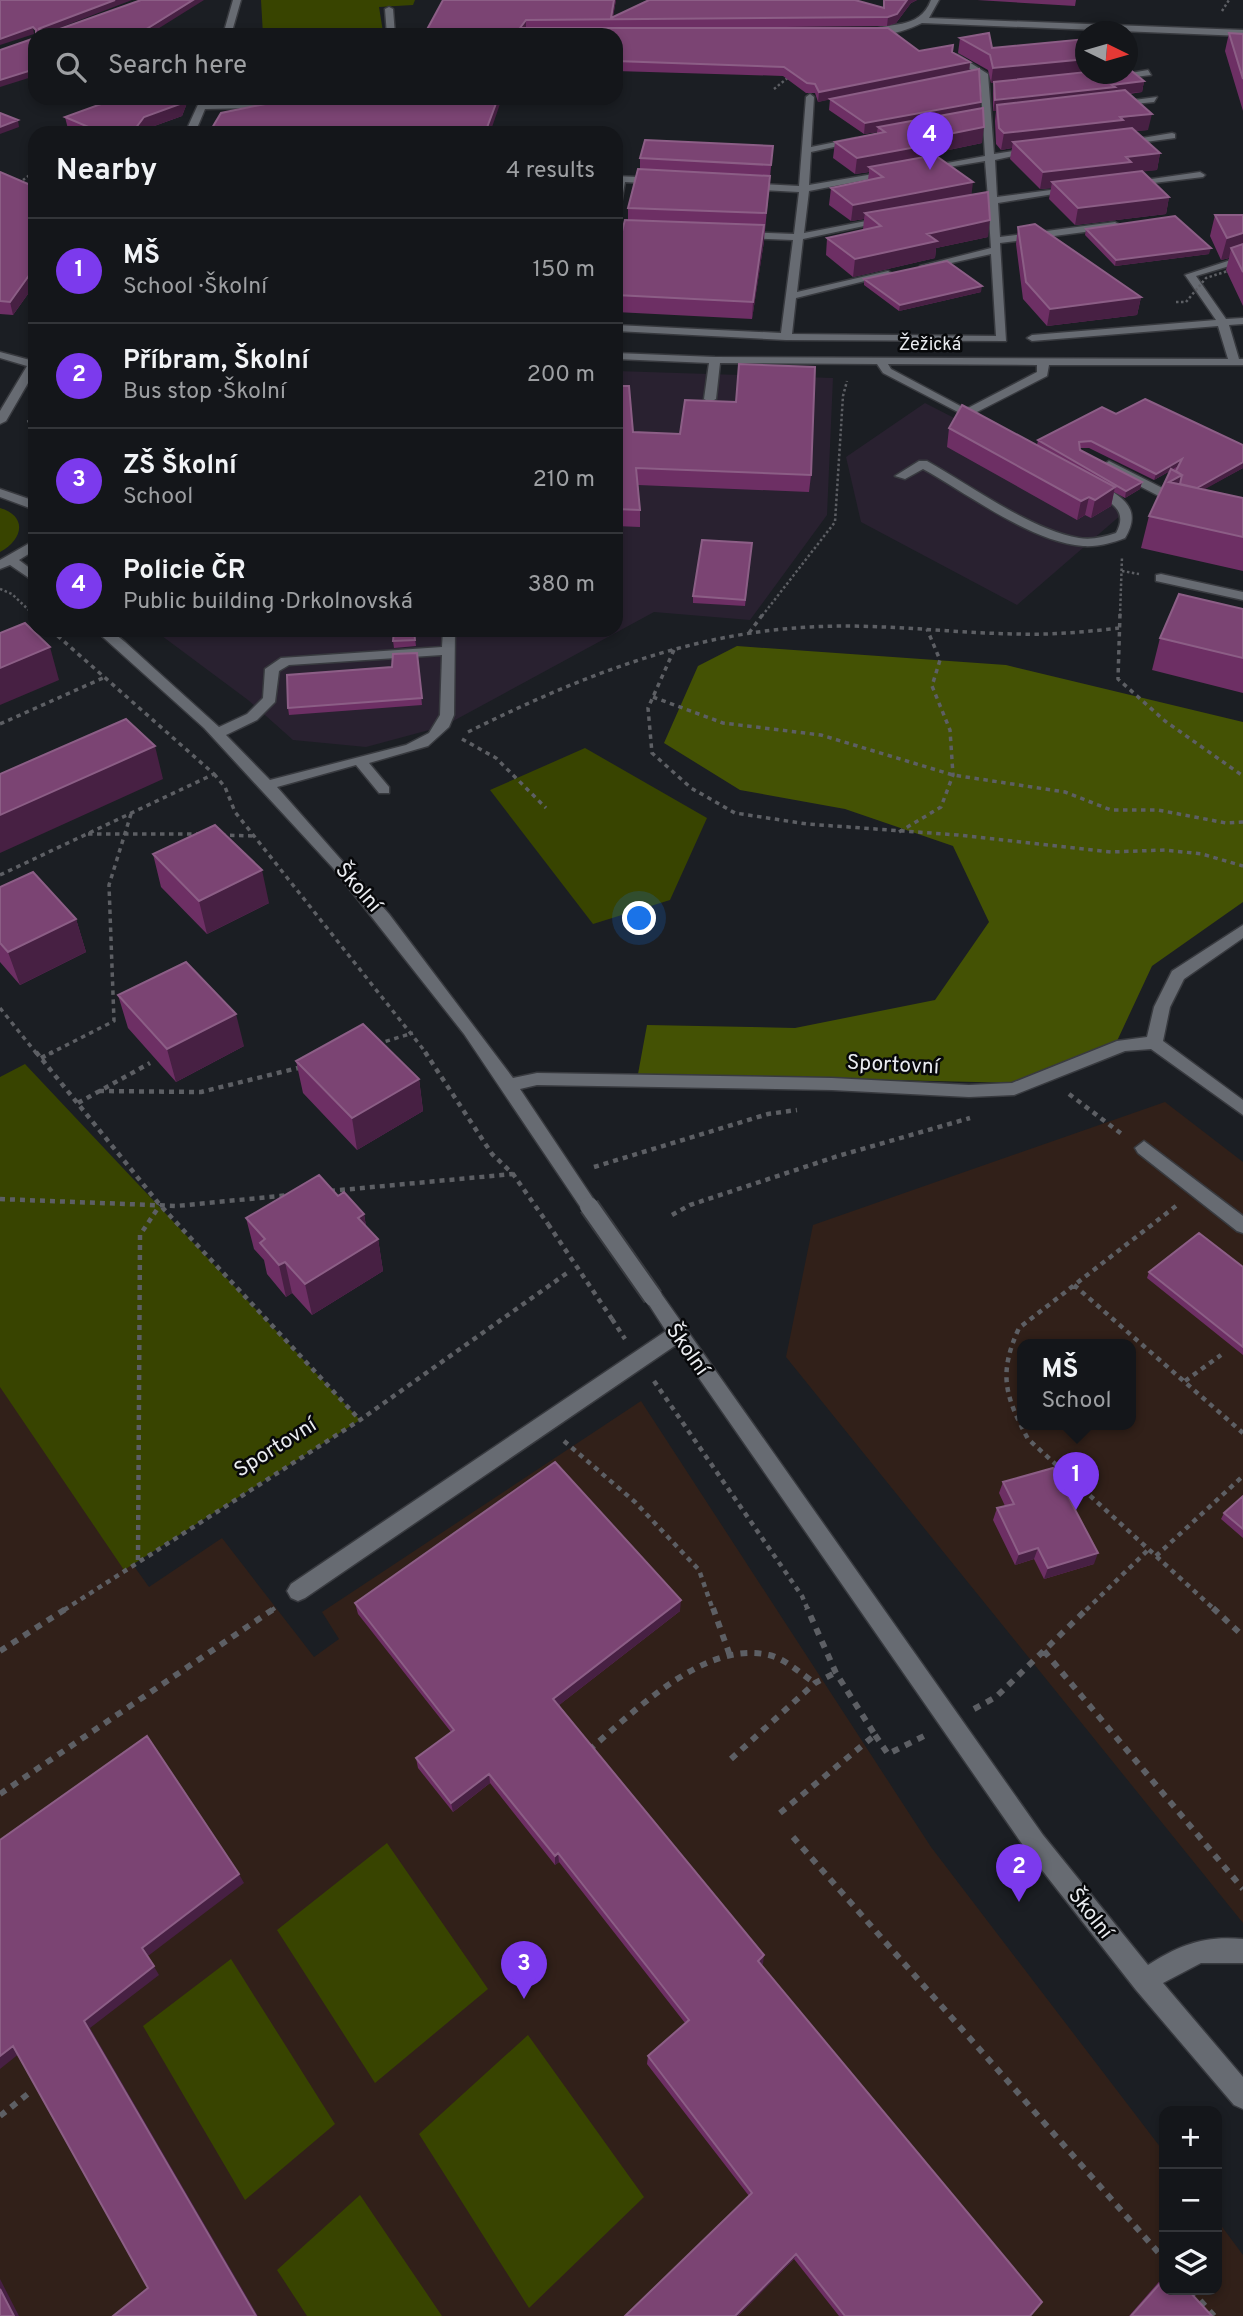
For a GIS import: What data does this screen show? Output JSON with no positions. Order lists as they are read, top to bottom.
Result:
{
  "streets": {
    "street": ["Žežická", "Školní", "Sportovní"]
  },
  "crossings": [
    ["Školní", "Sportovní"]
  ],
  "north": "right",
  "page": {
    "search": "Search here",
    "pins": [
      "4",
      "1",
      "2",
      "3"
    ],
    "heading": ["Nearby", "4 results"],
    "list": [
      {
        "mark": "1",
        "name": "MŠ",
        "note": "School · Školní",
        "value": "150 m"
      },
      {
        "mark": "2",
        "name": "Příbram, Školní",
        "note": "Bus stop · Školní",
        "value": "200 m"
      },
      {
        "mark": "3",
        "name": "ZŠ Školní",
        "note": "School",
        "value": "210 m"
      },
      {
        "mark": "4",
        "name": "Policie ČR",
        "note": "Public building · Drkolnovská",
        "value": "380 m"
      }
    ],
    "popup": ["MŠ", "School"],
    "map_buttons": ["+", "−"]
  }
}
